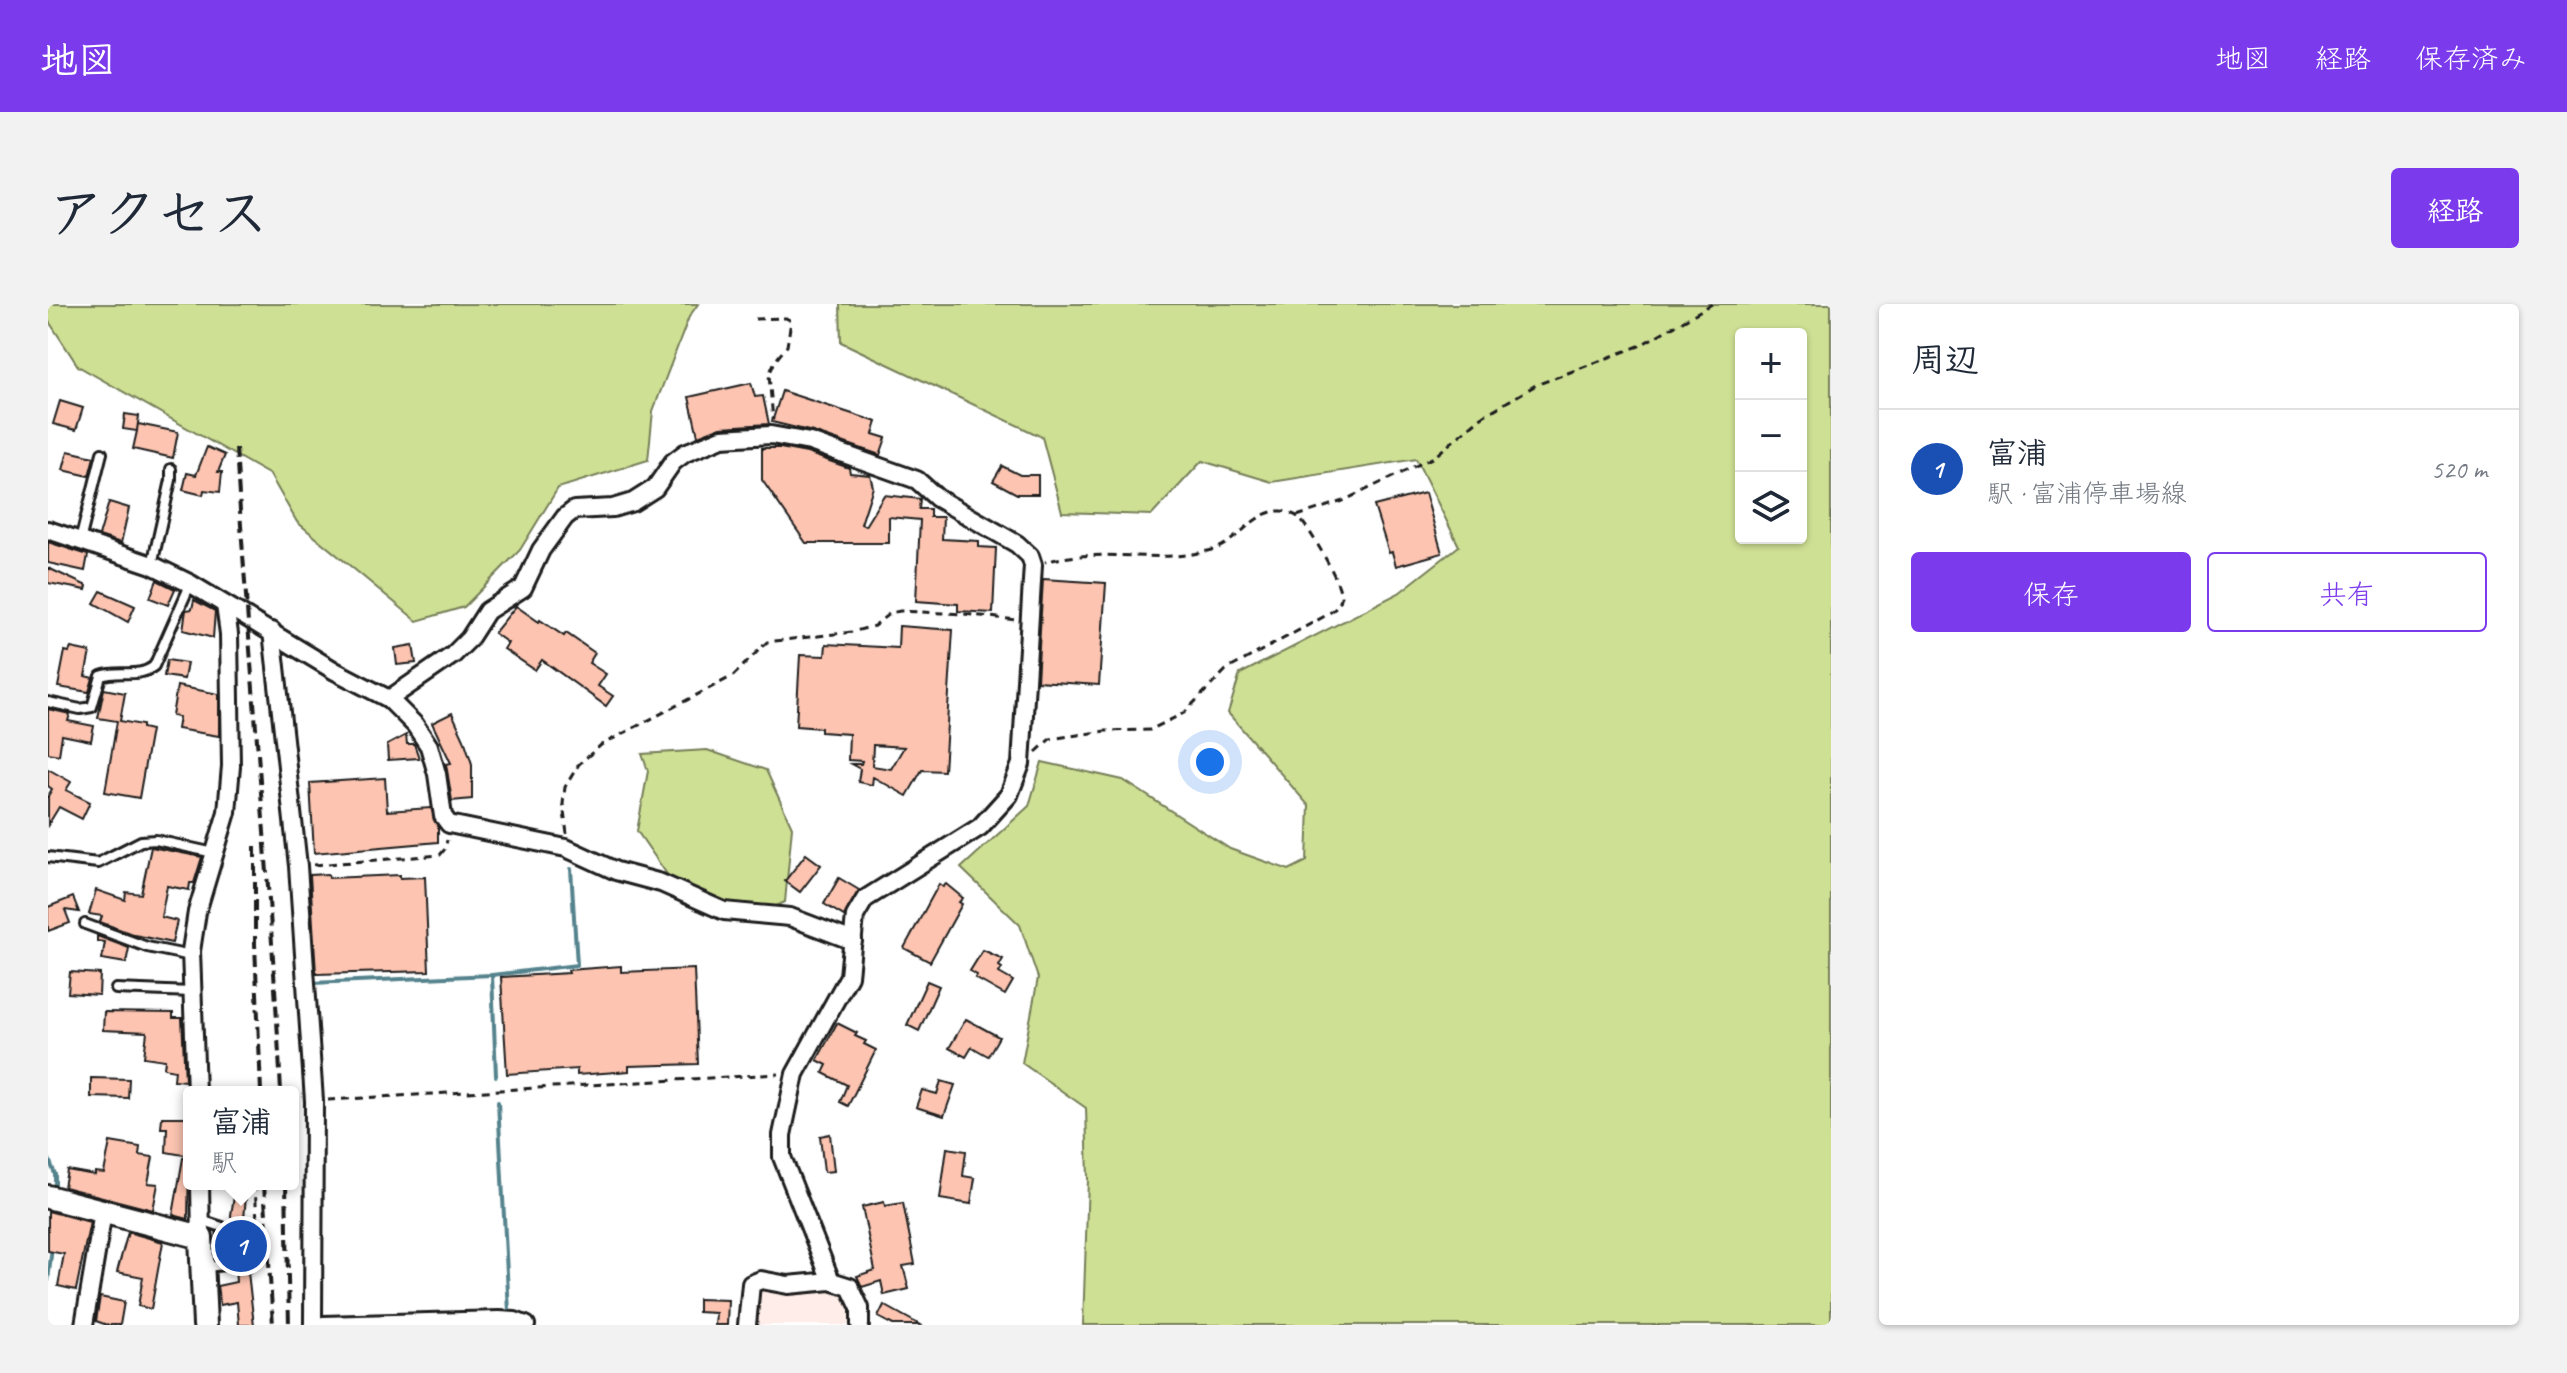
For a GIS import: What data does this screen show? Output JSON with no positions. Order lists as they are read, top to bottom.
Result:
{
  "page": {
    "header": "地図",
    "nav": ["地図", "経路", "保存済み"],
    "title": "アクセス",
    "buttons": [
      "経路",
      ["保存", "共有"]
    ],
    "heading": "周辺",
    "map_buttons": ["+", "−"],
    "list": [
      {
        "mark": "1",
        "name": "富浦",
        "note": "駅 · 富浦停車場線",
        "value": "520 m"
      }
    ],
    "popup": ["富浦", "駅"],
    "pins": "1"
  }
}
